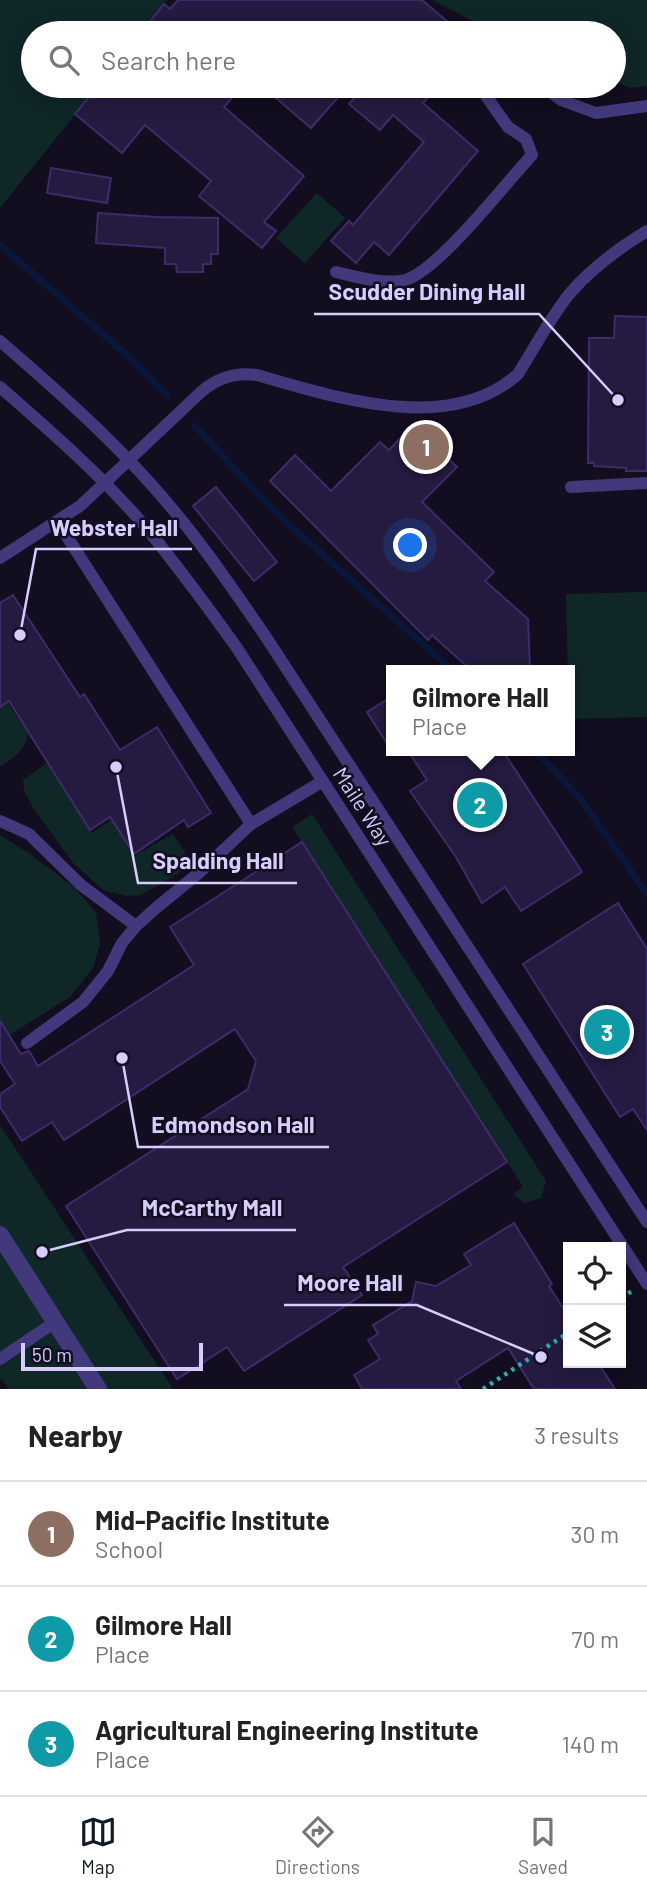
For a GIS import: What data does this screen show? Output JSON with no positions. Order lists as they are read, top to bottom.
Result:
{
  "streets": {
    "lane": ["Maile Way"]
  },
  "places": [
    "Scudder Dining Hall",
    "Webster Hall",
    "Spalding Hall",
    "Edmondson Hall",
    "McCarthy Mall",
    "Moore Hall"
  ],
  "scale_bar": "50 m",
  "page": {
    "search": "Search here",
    "pins": ["1", "2", "3"],
    "popup": ["Gilmore Hall", "Place"],
    "scale": "50 m",
    "heading": ["Nearby", "3 results"],
    "list": [
      {
        "mark": "1",
        "name": "Mid-Pacific Institute",
        "note": "School",
        "value": "30 m"
      },
      {
        "mark": "2",
        "name": "Gilmore Hall",
        "note": "Place",
        "value": "70 m"
      },
      {
        "mark": "3",
        "name": "Agricultural Engineering Institute",
        "note": "Place",
        "value": "140 m"
      }
    ],
    "nav": ["Map", "Directions", "Saved"]
  }
}
